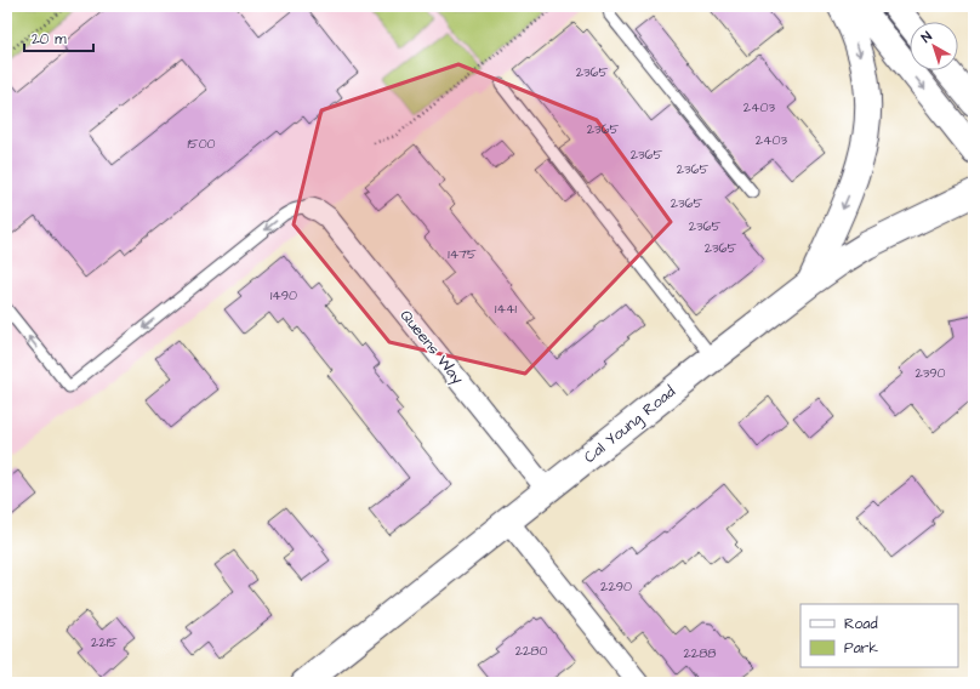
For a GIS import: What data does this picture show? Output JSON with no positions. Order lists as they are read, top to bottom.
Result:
{
  "streets": {
    "main road": ["Cal Young Road"],
    "street": ["Queens Way"]
  },
  "crossings": [
    ["Queens Way", "Cal Young Road"]
  ],
  "house_numbers": [
    "2365",
    "2403",
    "2365",
    "2403",
    "1500",
    "2365",
    "2365",
    "2365",
    "2365",
    "2365",
    "1475",
    "1490",
    "1441",
    "2390",
    "2290",
    "2215",
    "2280",
    "2288"
  ],
  "legend": ["Road", "Park"],
  "scale_bar": "20 m",
  "north": "top left"
}
